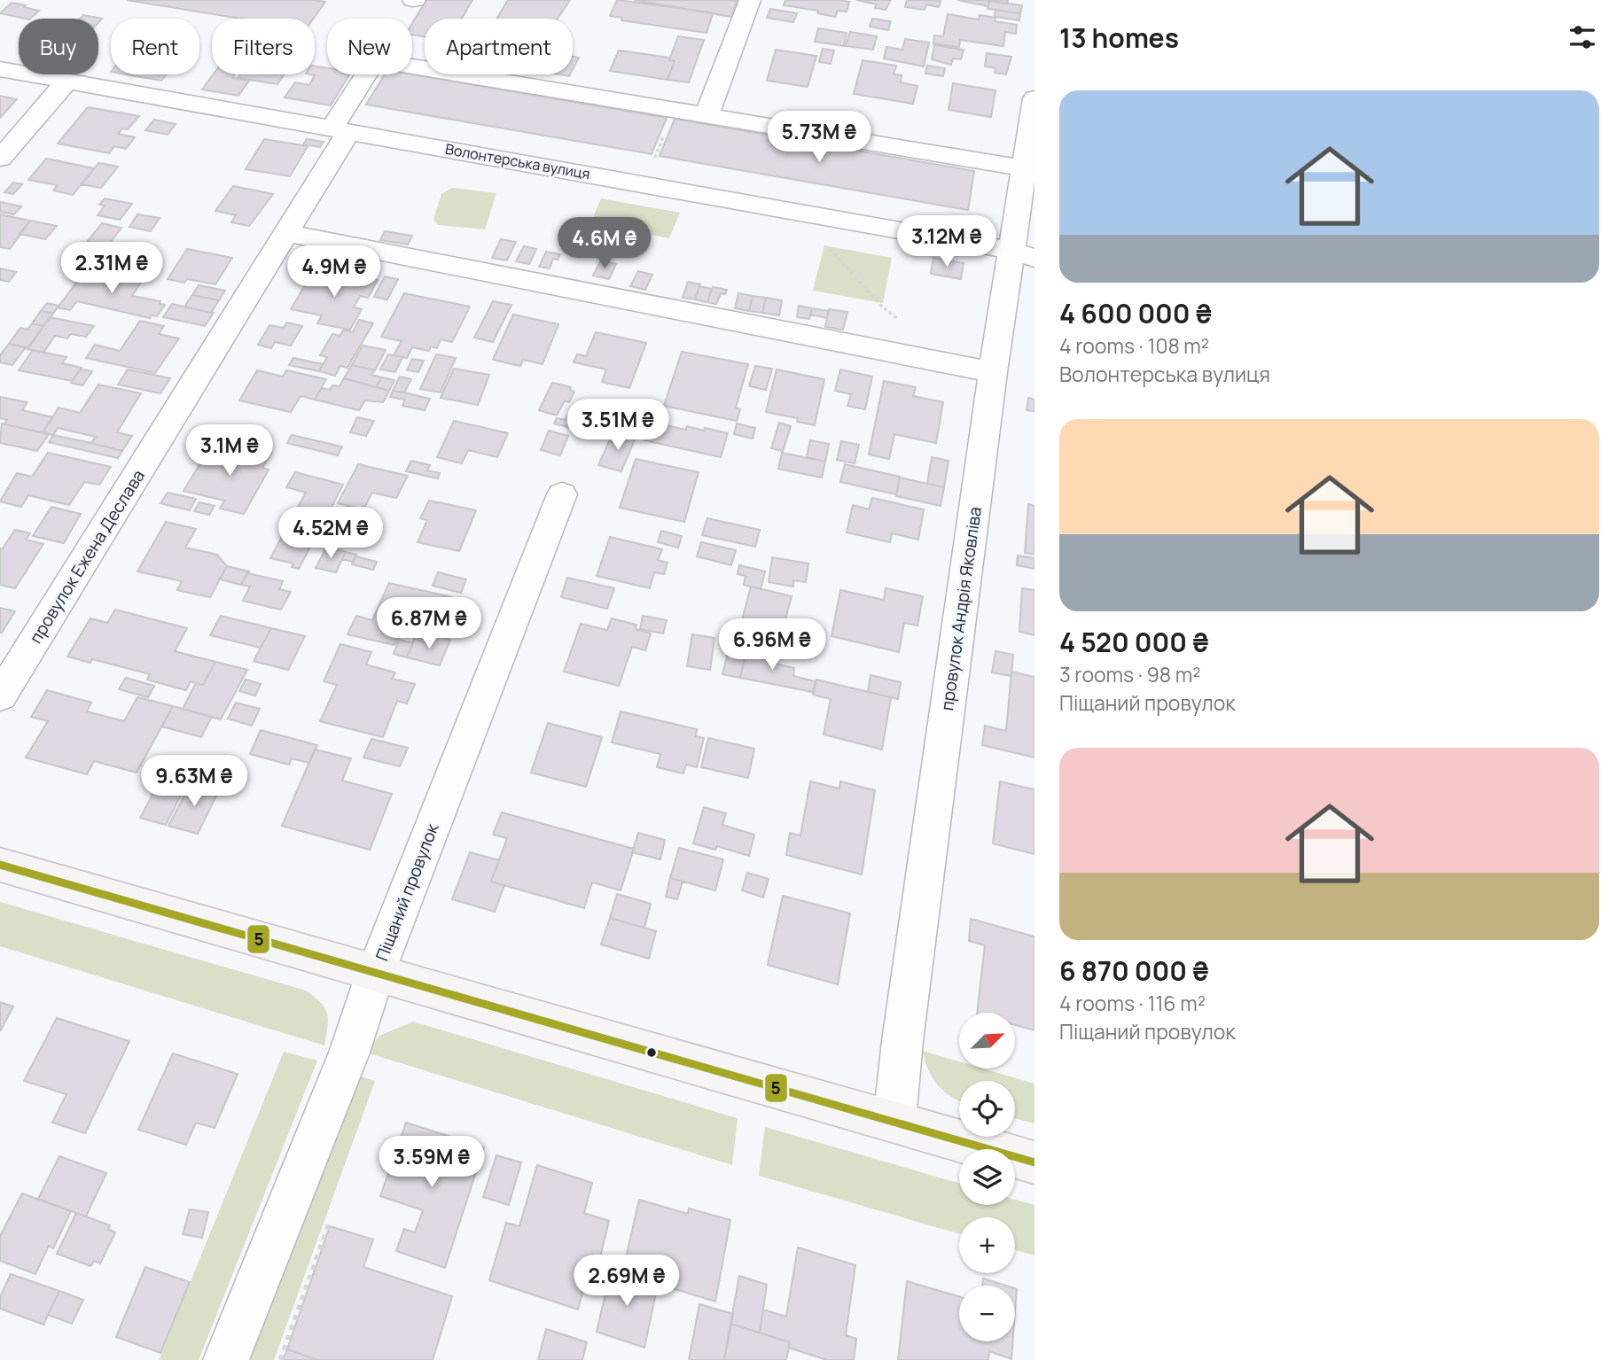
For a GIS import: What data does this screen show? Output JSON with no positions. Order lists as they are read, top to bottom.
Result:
{
  "streets": {
    "street": [
      "Волонтерська вулиця",
      "провулок Ежена Деслава",
      "провулок Андрія Яковліва",
      "Піщаний провулок"
    ]
  },
  "crossings": [
    ["Волонтерська вулиця", "провулок Ежена Деслава"],
    ["Волонтерська вулиця", "провулок Андрія Яковліва"]
  ],
  "lines": ["transit line 5"],
  "north": "top right",
  "page": {
    "heading": "13 homes",
    "chip": [
      "Buy",
      "Rent",
      "Filters",
      "New",
      "Apartment"
    ],
    "list": [
      {
        "name": "4 600 000 ₴",
        "note": "4 rooms · 108 m² · Волонтерська вулиця"
      },
      {
        "name": "4 520 000 ₴",
        "note": "3 rooms · 98 m² · Піщаний провулок"
      },
      {
        "name": "6 870 000 ₴",
        "note": "4 rooms · 116 m² · Піщаний провулок"
      }
    ],
    "price": [
      "5.73M ₴",
      "3.12M ₴",
      "4.6M ₴",
      "2.31M ₴",
      "4.9M ₴",
      "3.51M ₴",
      "3.1M ₴",
      "4.52M ₴",
      "6.87M ₴",
      "6.96M ₴",
      "9.63M ₴",
      "3.59M ₴",
      "2.69M ₴"
    ],
    "map_buttons": ["+", "−"]
  }
}
